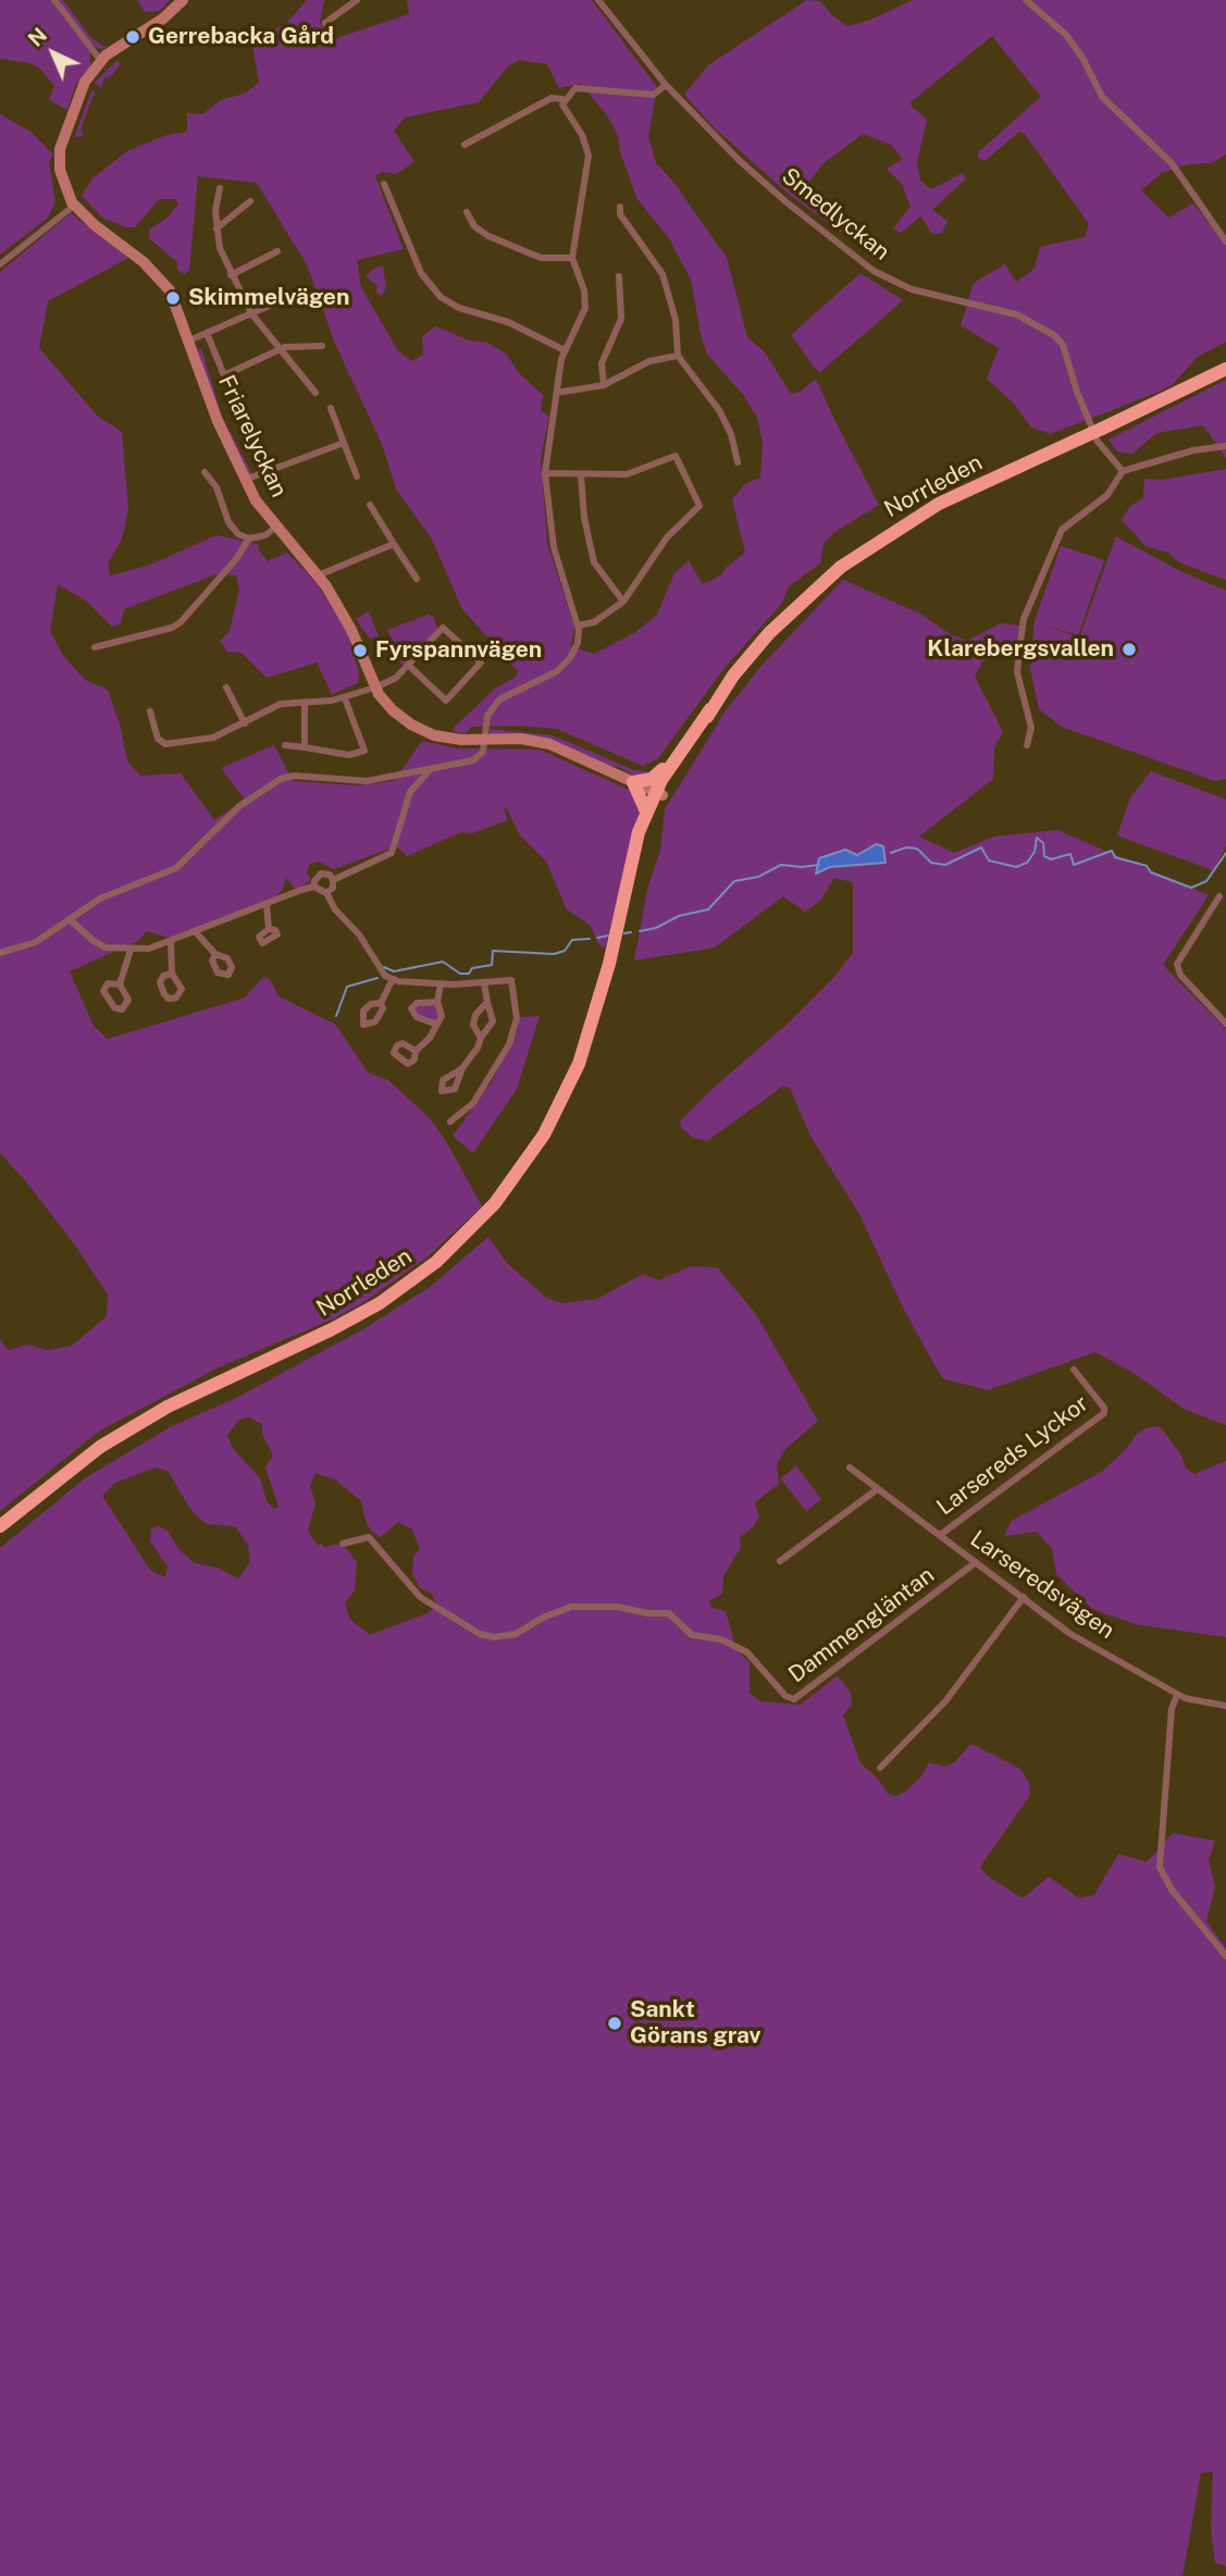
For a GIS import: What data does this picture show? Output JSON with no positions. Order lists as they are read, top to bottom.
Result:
{
  "streets": {
    "highway": ["Norrleden"],
    "street": [
      "Smedlyckan",
      "Friarelyckan",
      "Larsereds Lyckor",
      "Larseredsvägen",
      "Dammengläntan"
    ]
  },
  "crossings": [
    ["Friarelyckan", "Norrleden"],
    ["Larsereds Lyckor", "Larseredsvägen"],
    ["Larseredsvägen", "Dammengläntan"]
  ],
  "places": [
    "Gerrebacka Gård",
    "Skimmelvägen",
    "Klarebergsvallen",
    "Fyrspannvägen",
    "Sankt Görans grav"
  ],
  "north": "top left"
}
